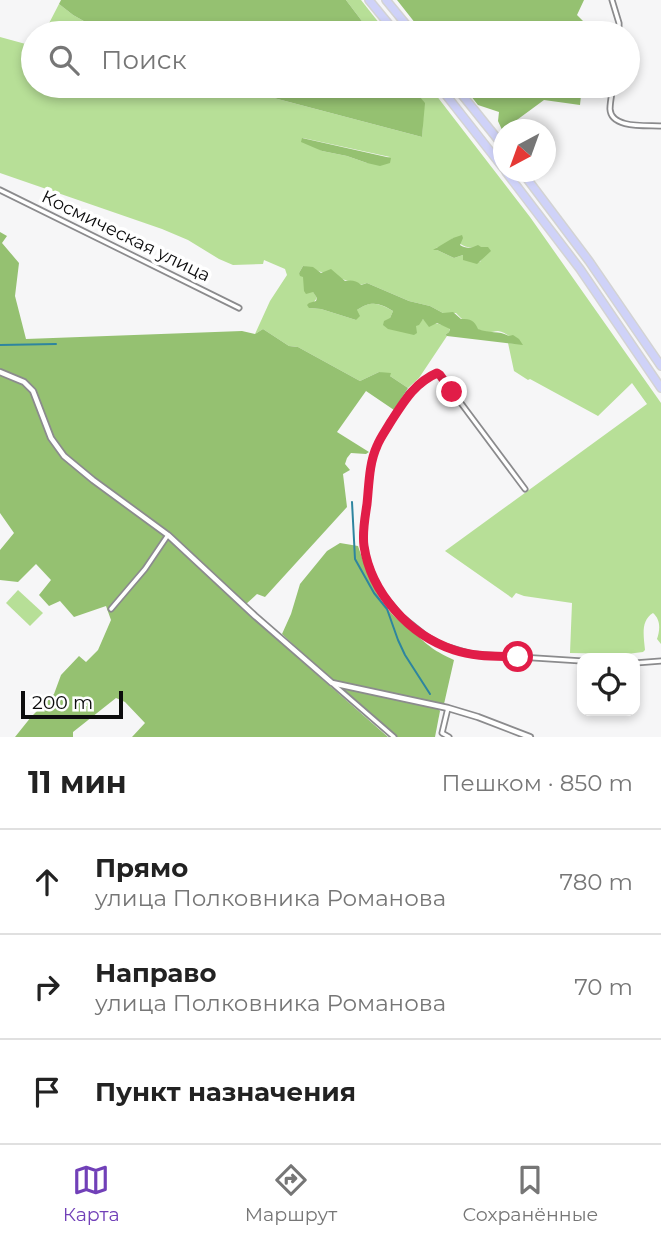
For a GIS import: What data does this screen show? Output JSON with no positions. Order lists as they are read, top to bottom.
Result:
{
  "streets": {
    "street": ["Космическая улица"]
  },
  "scale_bar": "200 m",
  "north": "bottom left",
  "page": {
    "search": "Поиск",
    "scale": "200 m",
    "heading": ["11 мин", "Пешком · 850 m"],
    "list": [
      ["Прямо", "улица Полковника Романова", "780 m"],
      ["Направо", "улица Полковника Романова", "70 m"],
      "Пункт назначения"
    ],
    "nav": ["Карта", "Маршрут", "Сохранённые"]
  }
}
